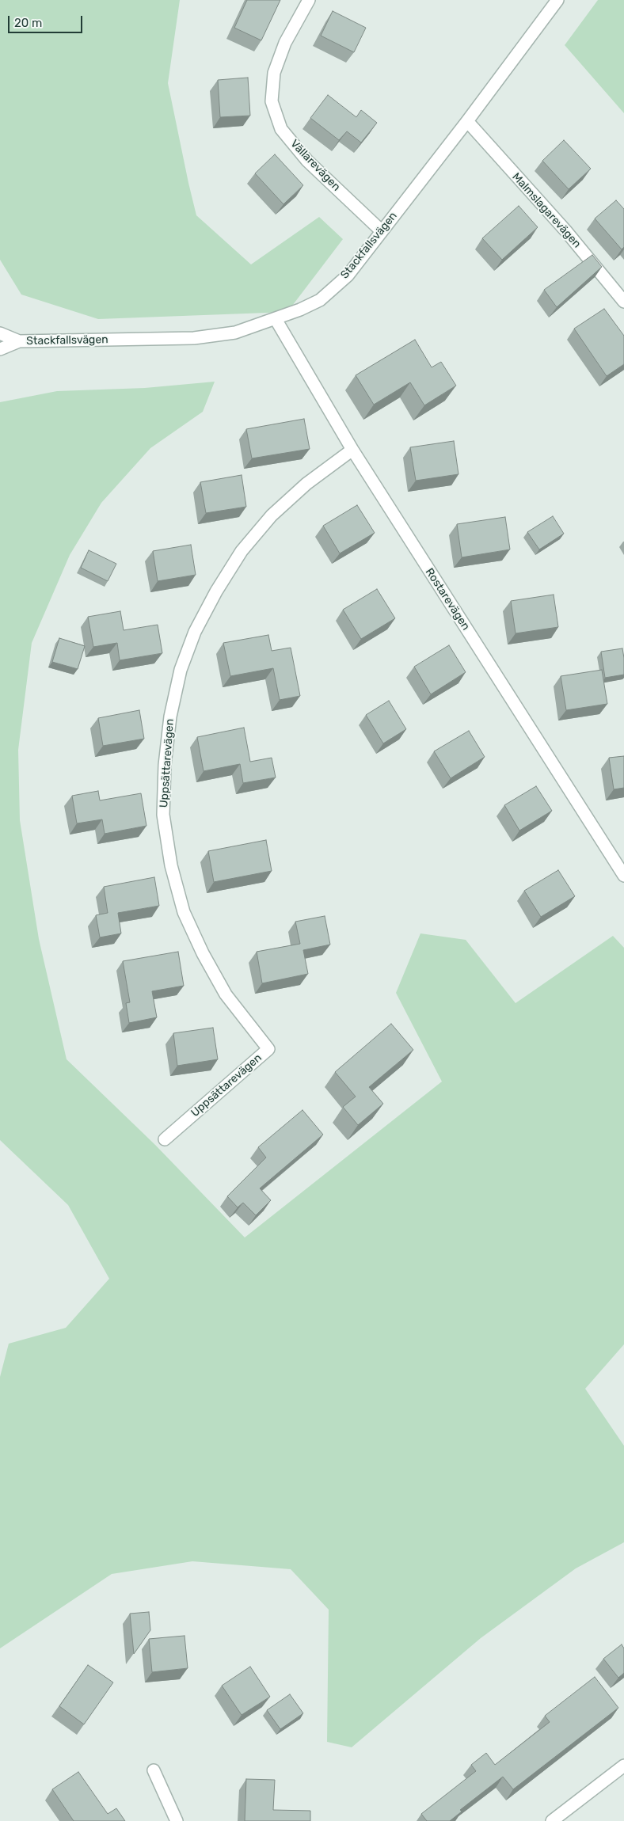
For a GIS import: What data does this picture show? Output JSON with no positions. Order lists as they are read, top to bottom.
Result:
{
  "streets": {
    "street": [
      "Vällarevägen",
      "Malmslagarevägen",
      "Stackfallsvägen",
      "Rostarevägen",
      "Uppsättarevägen"
    ]
  },
  "crossings": [
    ["Vällarevägen", "Stackfallsvägen"],
    ["Malmslagarevägen", "Stackfallsvägen"],
    ["Stackfallsvägen", "Rostarevägen"],
    ["Rostarevägen", "Uppsättarevägen"]
  ],
  "scale_bar": "20 m"
}
